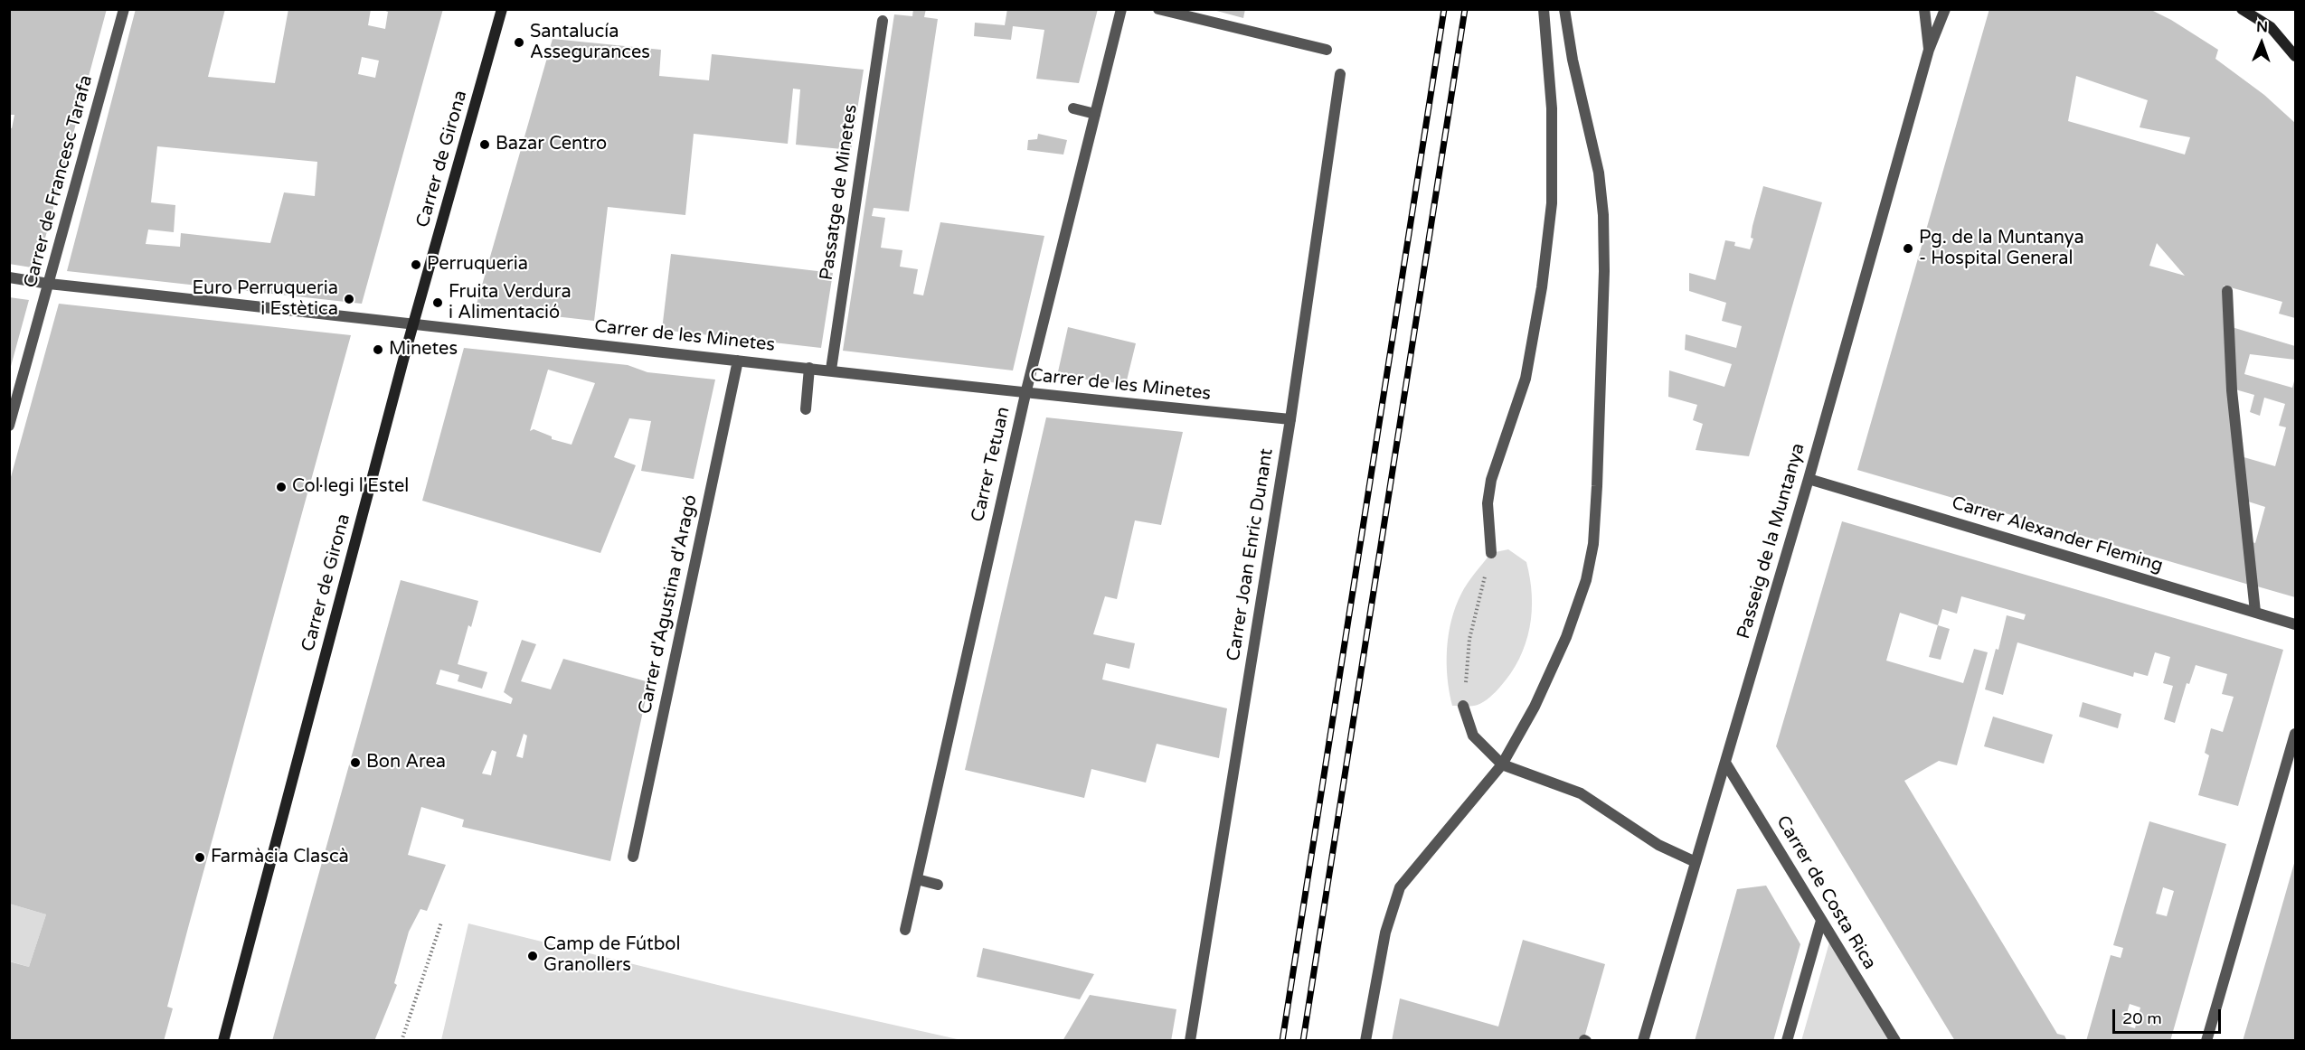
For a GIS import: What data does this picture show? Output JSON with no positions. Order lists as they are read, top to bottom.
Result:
{
  "streets": {
    "street": [
      "Carrer de Girona",
      "Carrer de Francesc Tarafa",
      "Passatge de Minetes",
      "Carrer de les Minetes",
      "Carrer Tetuan",
      "Carrer Alexander Fleming",
      "Passeig de la Muntanya",
      "Carrer Joan Enric Dunant",
      "Carrer d'Agustina d'Aragó",
      "Carrer de Costa Rica"
    ]
  },
  "crossings": [
    ["Carrer de Girona", "Carrer de les Minetes"],
    ["Carrer de Francesc Tarafa", "Carrer de les Minetes"],
    ["Passatge de Minetes", "Carrer de les Minetes"],
    ["Carrer de les Minetes", "Carrer Tetuan"],
    ["Carrer de les Minetes", "Carrer Joan Enric Dunant"],
    ["Carrer de les Minetes", "Carrer d'Agustina d'Aragó"],
    ["Carrer Alexander Fleming", "Passeig de la Muntanya"],
    ["Passeig de la Muntanya", "Carrer de Costa Rica"]
  ],
  "places": [
    "Santalucía Assegurances",
    "Bazar Centro",
    "Pg. de la Muntanya - Hospital General",
    "Perruqueria",
    "Euro Perruqueria i Estètica",
    "Fruita Verdura i Alimentació",
    "Minetes",
    "Col·legi l'Estel",
    "Bon Area",
    "Farmàcia Clascà",
    "Camp de Fútbol Granollers"
  ],
  "scale_bar": "20 m",
  "north": "top"
}
